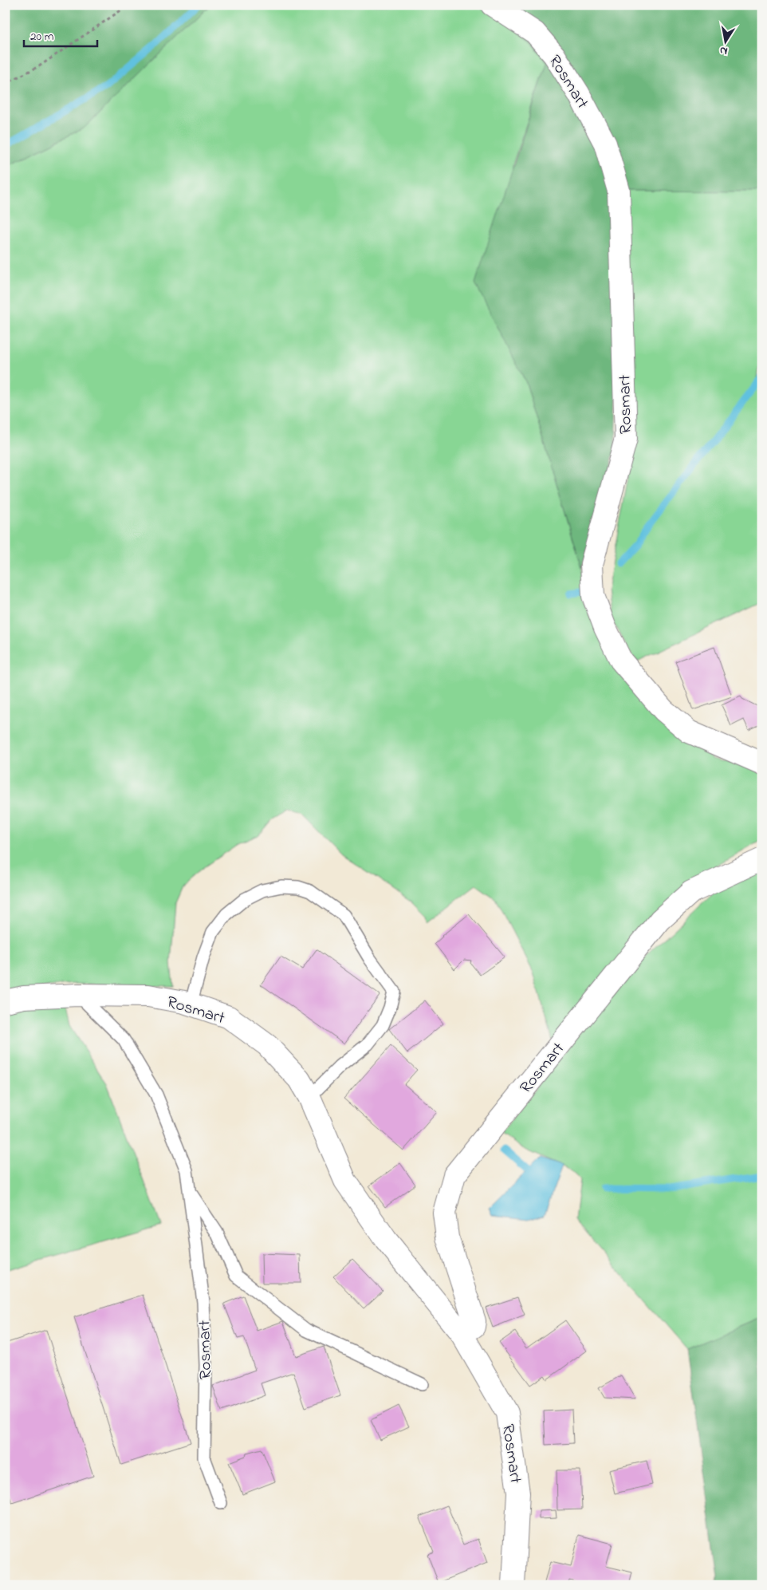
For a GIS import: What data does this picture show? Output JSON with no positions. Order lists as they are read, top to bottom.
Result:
{
  "streets": {
    "street": ["Rosmart"]
  },
  "scale_bar": "20 m",
  "north": "bottom"
}
